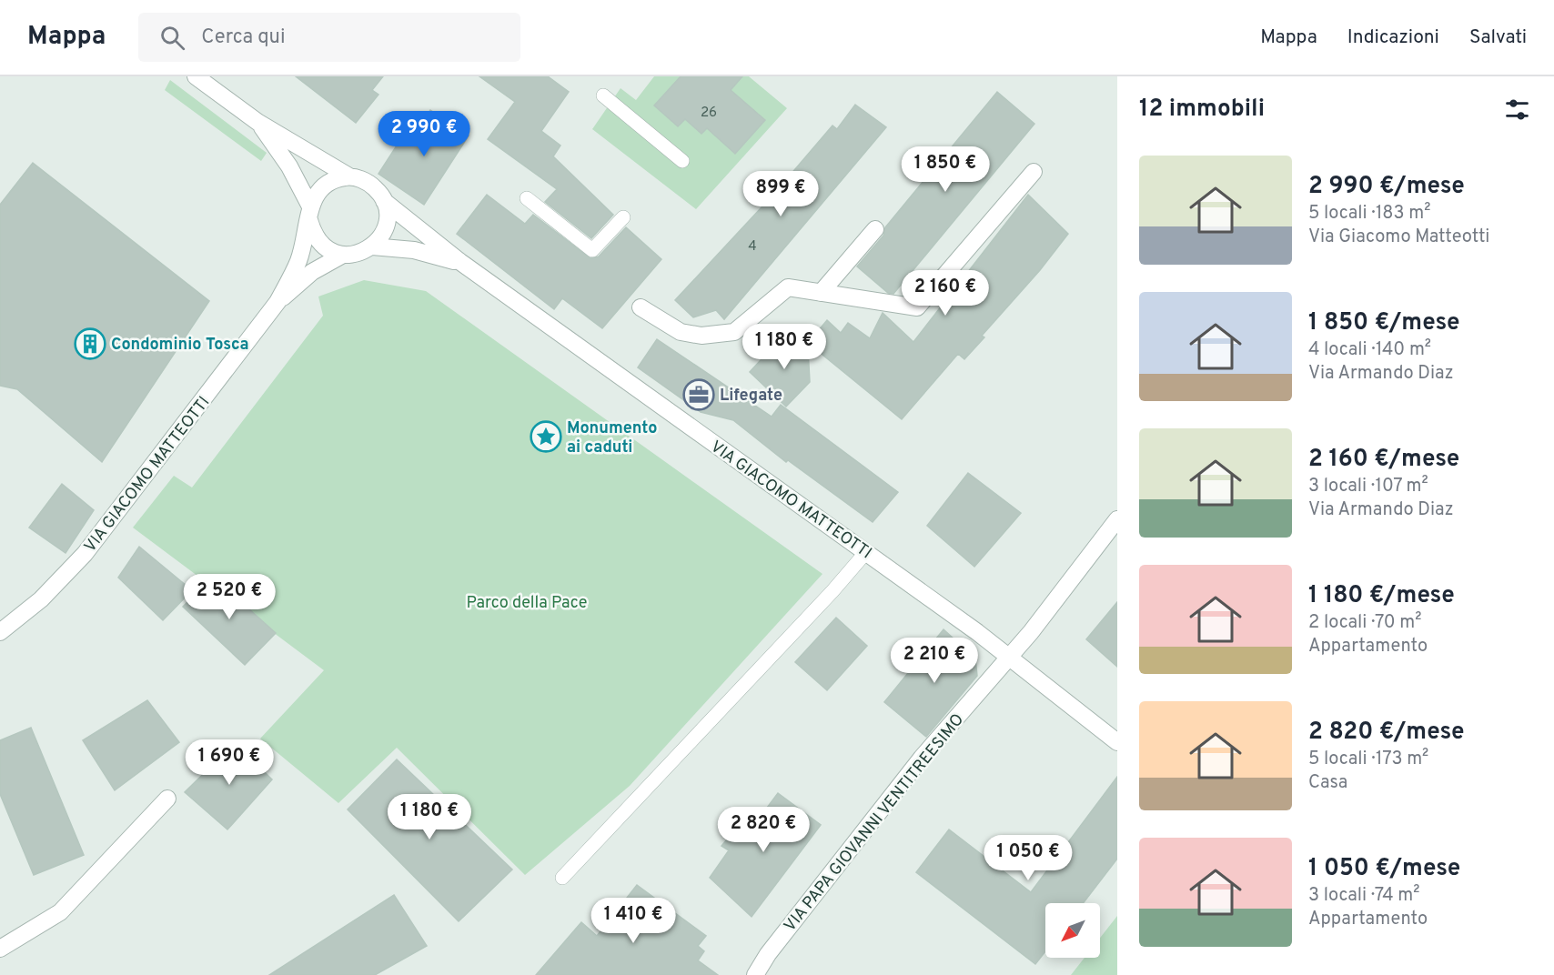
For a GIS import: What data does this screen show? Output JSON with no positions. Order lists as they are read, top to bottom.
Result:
{
  "streets": {
    "street": ["VIA GIACOMO MATTEOTTI", "VIA PAPA GIOVANNI VENTITREESIMO"]
  },
  "crossings": [
    ["VIA GIACOMO MATTEOTTI", "VIA PAPA GIOVANNI VENTITREESIMO"]
  ],
  "parks": ["Parco della Pace"],
  "places": {
    "building": ["Condominio Tosca"],
    "office": ["Lifegate"],
    "place": ["Monumento ai caduti"]
  },
  "house_numbers": ["26", "4"],
  "north": "bottom left",
  "page": {
    "header": "Mappa",
    "search": "Cerca qui",
    "nav": ["Mappa", "Indicazioni", "Salvati"],
    "heading": "12 immobili",
    "price": [
      "2 990 €",
      "1 850 €",
      "899 €",
      "2 160 €",
      "1 180 €",
      "2 520 €",
      "2 210 €",
      "1 690 €",
      "1 180 €",
      "2 820 €",
      "1 050 €",
      "1 410 €"
    ],
    "list": [
      {
        "name": "2 990 €/mese",
        "note": "5 locali · 183 m² · Via Giacomo Matteotti"
      },
      {
        "name": "1 850 €/mese",
        "note": "4 locali · 140 m² · Via Armando Diaz"
      },
      {
        "name": "2 160 €/mese",
        "note": "3 locali · 107 m² · Via Armando Diaz"
      },
      {
        "name": "1 180 €/mese",
        "note": "2 locali · 70 m² · Appartamento"
      },
      {
        "name": "2 820 €/mese",
        "note": "5 locali · 173 m² · Casa"
      },
      {
        "name": "1 050 €/mese",
        "note": "3 locali · 74 m² · Appartamento"
      }
    ]
  }
}
